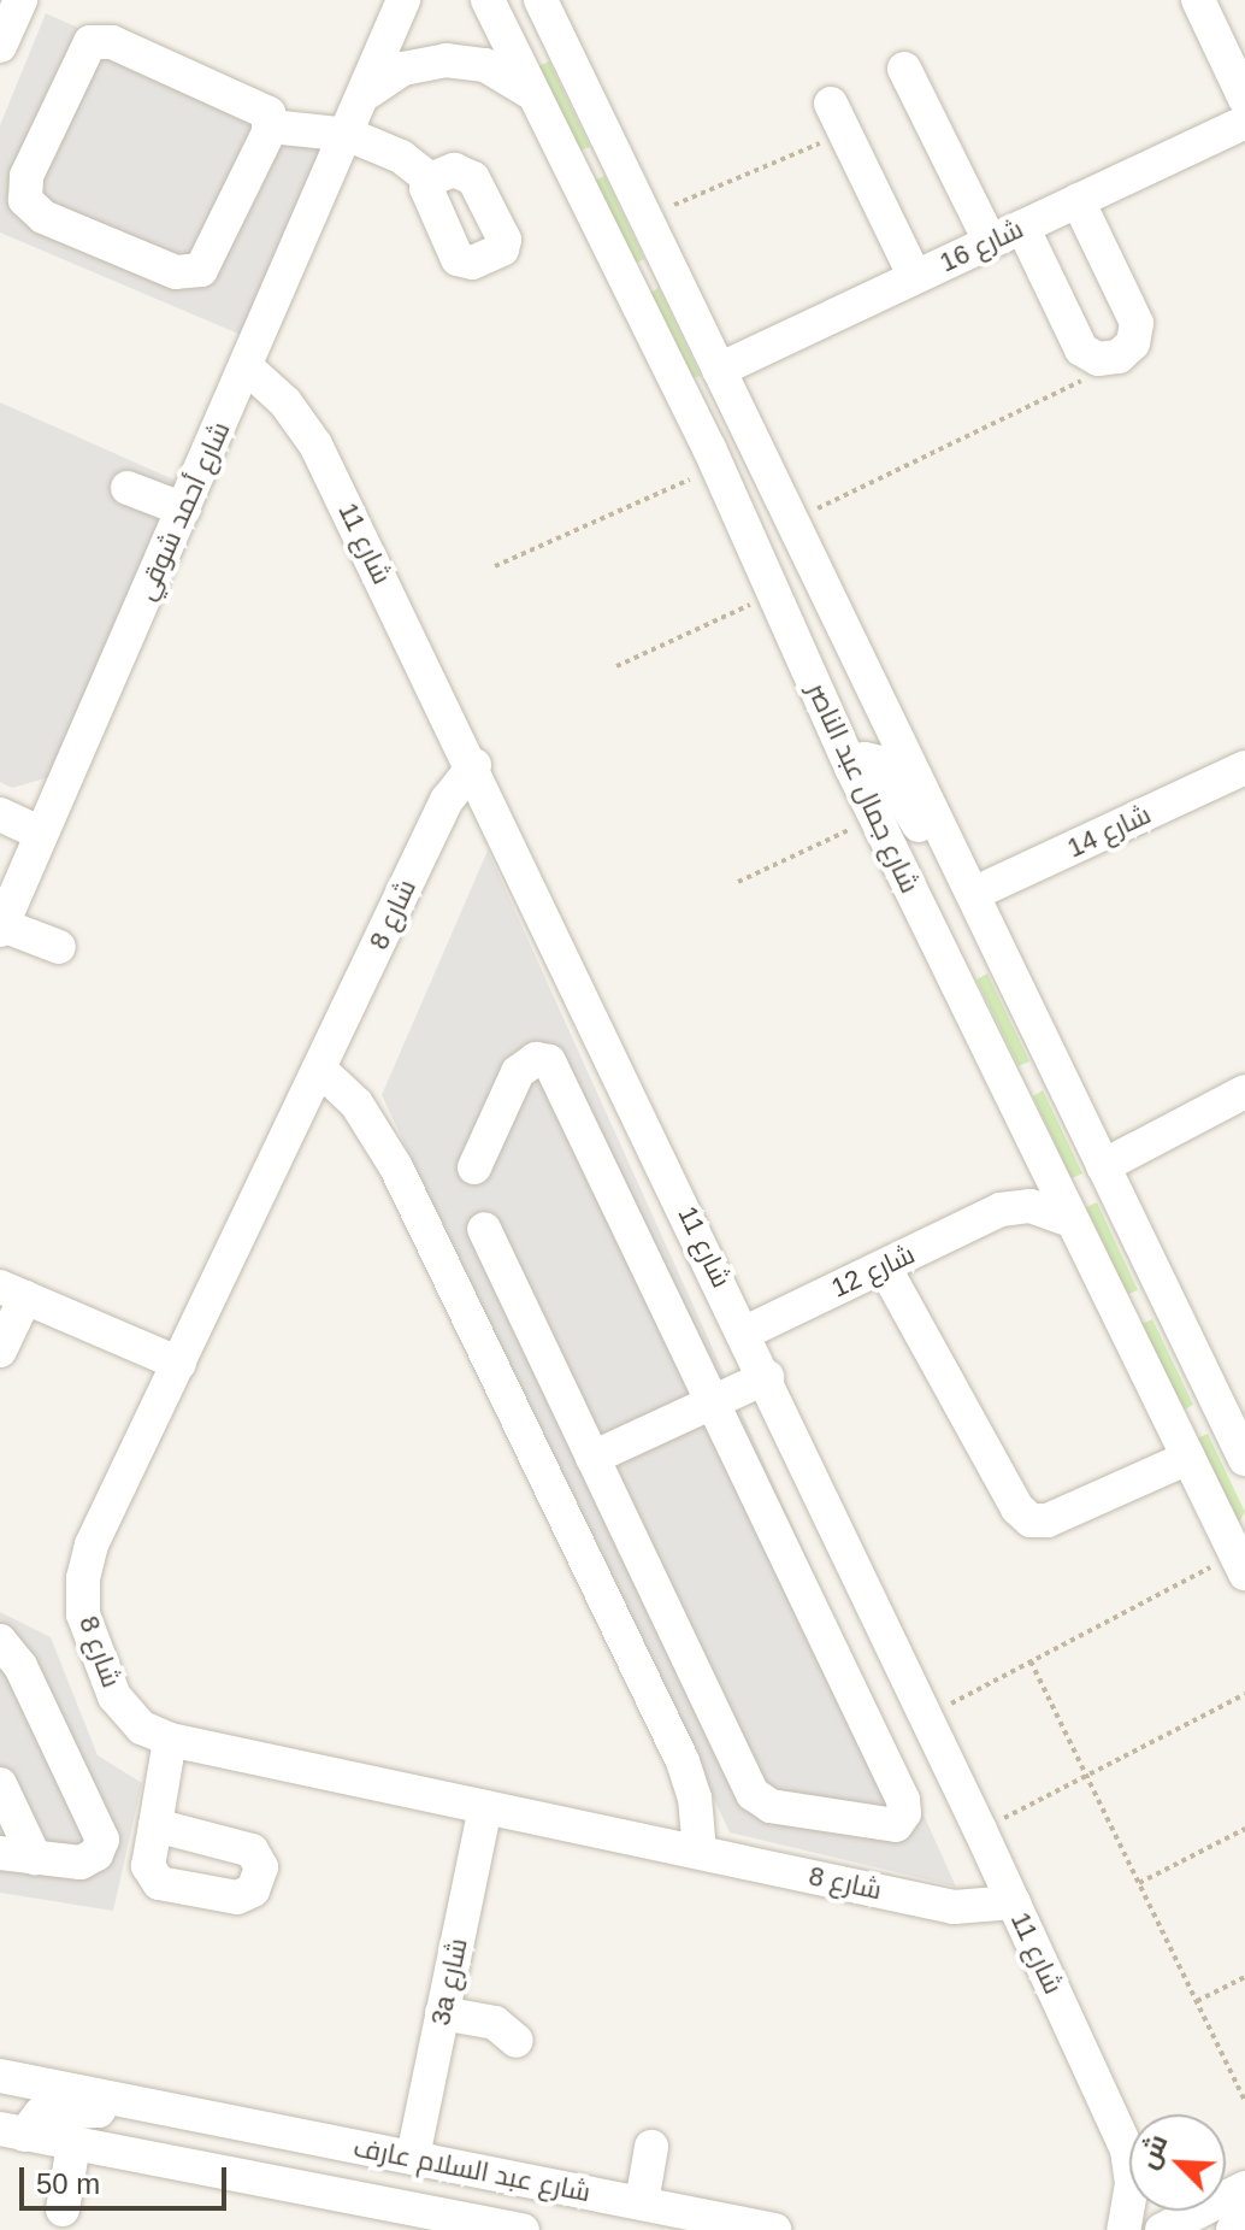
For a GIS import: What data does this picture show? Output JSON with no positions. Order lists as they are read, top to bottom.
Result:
{
  "streets": {
    "street": [
      "شارع 16",
      "شارع أحمد شوقي",
      "شارع 11",
      "شارع جمال عبد الناصر",
      "شارع 14",
      "شارع 8",
      "شارع 12",
      "3a شارع",
      "شارع عبد السلام عارف"
    ]
  },
  "crossings": [
    ["شارع 16", "شارع جمال عبد الناصر"],
    ["شارع أحمد شوقي", "شارع 11"],
    ["شارع 11", "شارع 8"],
    ["شارع 11", "شارع 12"],
    ["شارع جمال عبد الناصر", "شارع 14"],
    ["شارع جمال عبد الناصر", "شارع 12"],
    ["شارع 8", "3a شارع"],
    ["3a شارع", "شارع عبد السلام عارف"]
  ],
  "scale_bar": "50 m",
  "north": "top left"
}
